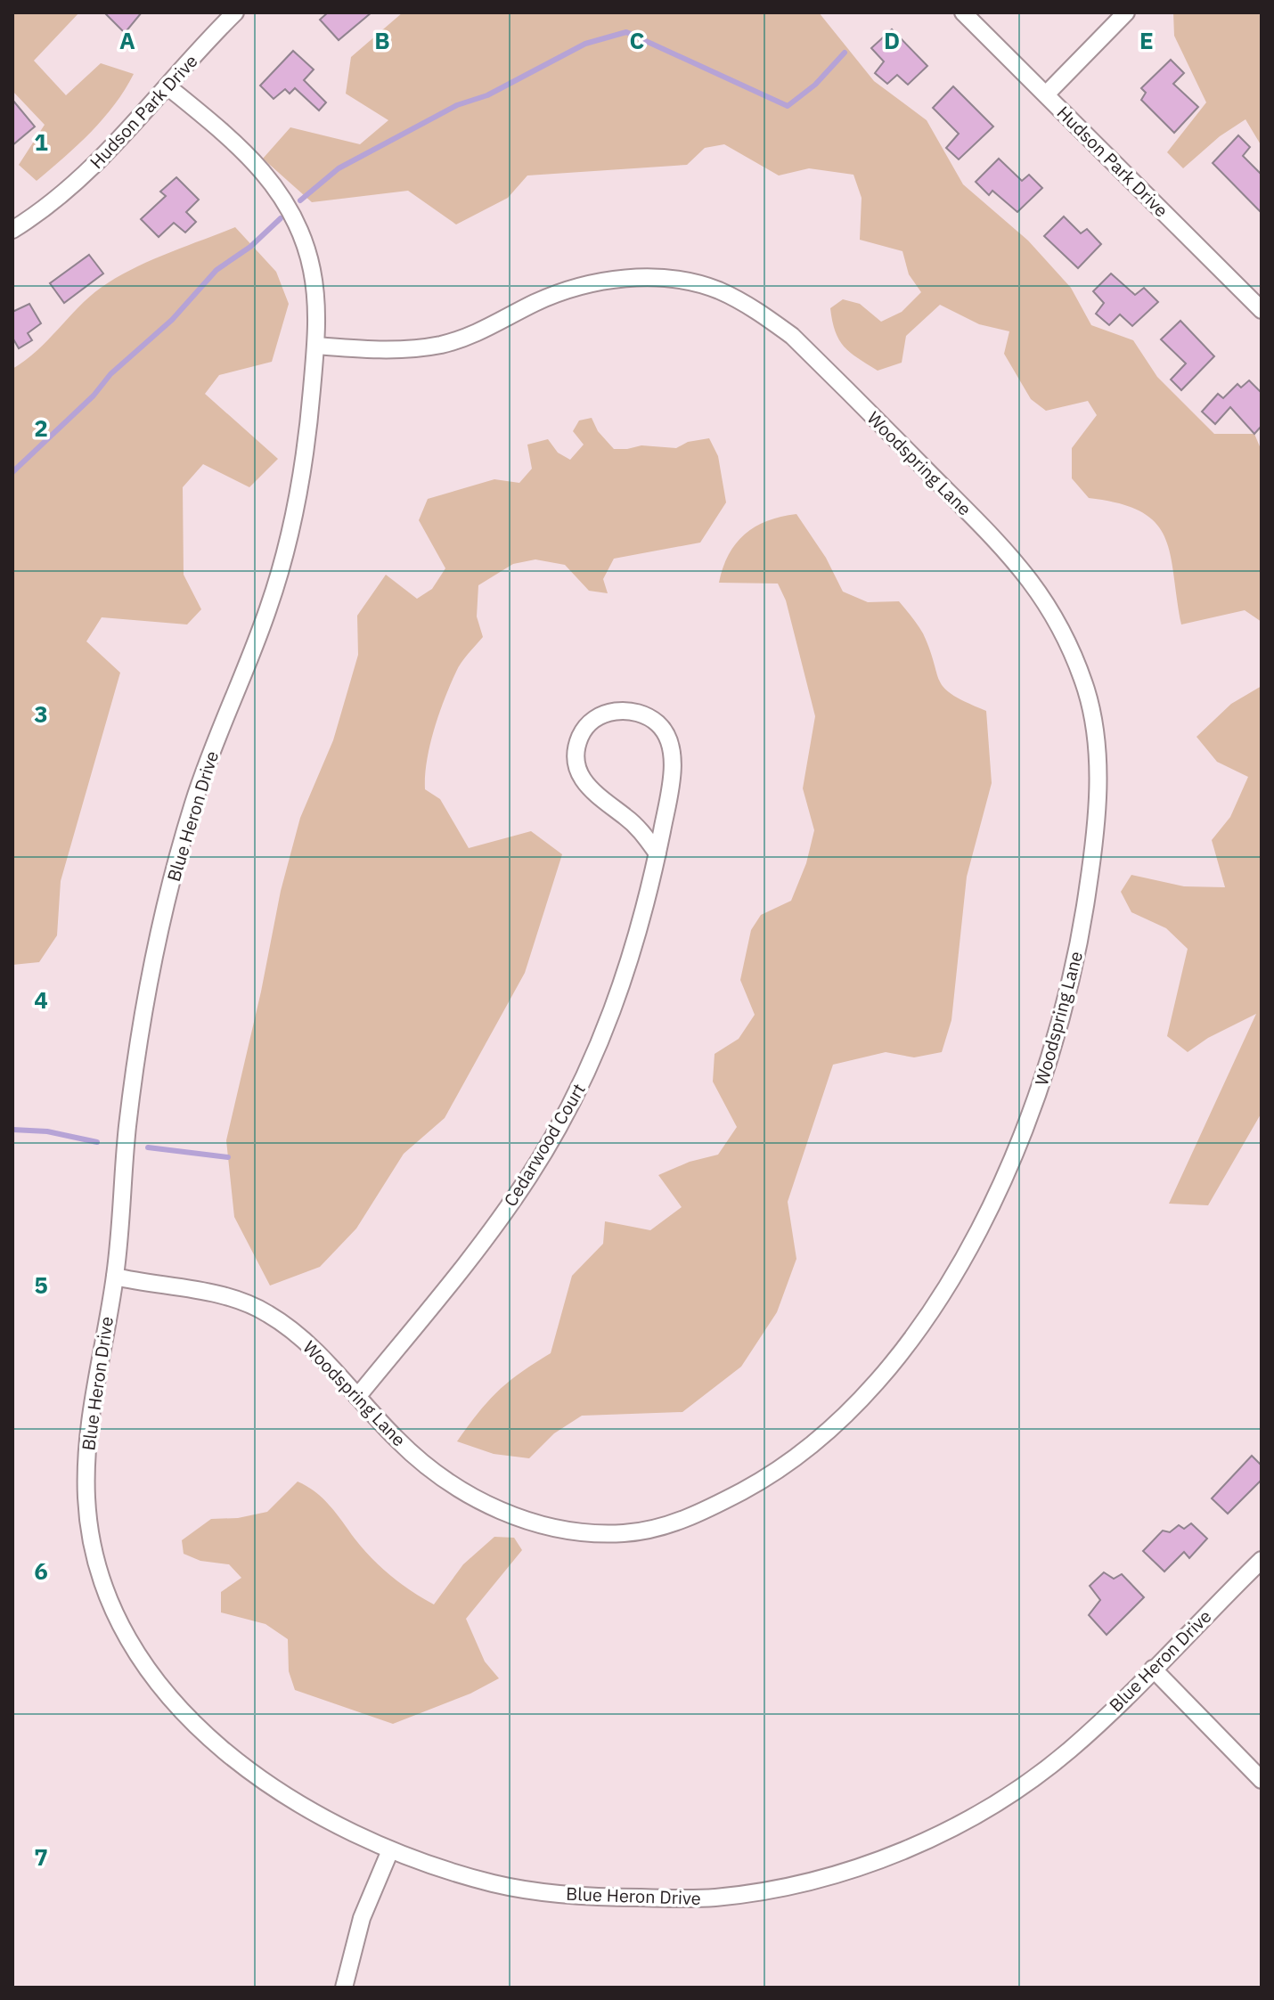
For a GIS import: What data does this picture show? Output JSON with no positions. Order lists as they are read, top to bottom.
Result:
{
  "streets": {
    "street": [
      "Hudson Park Drive",
      "Woodspring Lane",
      "Blue Heron Drive",
      "Cedarwood Court"
    ]
  },
  "crossings": [
    ["Hudson Park Drive", "Blue Heron Drive"],
    ["Woodspring Lane", "Blue Heron Drive"],
    ["Woodspring Lane", "Cedarwood Court"]
  ],
  "grid": {
    "columns": [
      "A",
      "B",
      "C",
      "D",
      "E"
    ],
    "rows": [
      "1",
      "2",
      "3",
      "4",
      "5",
      "6",
      "7"
    ]
  }
}
